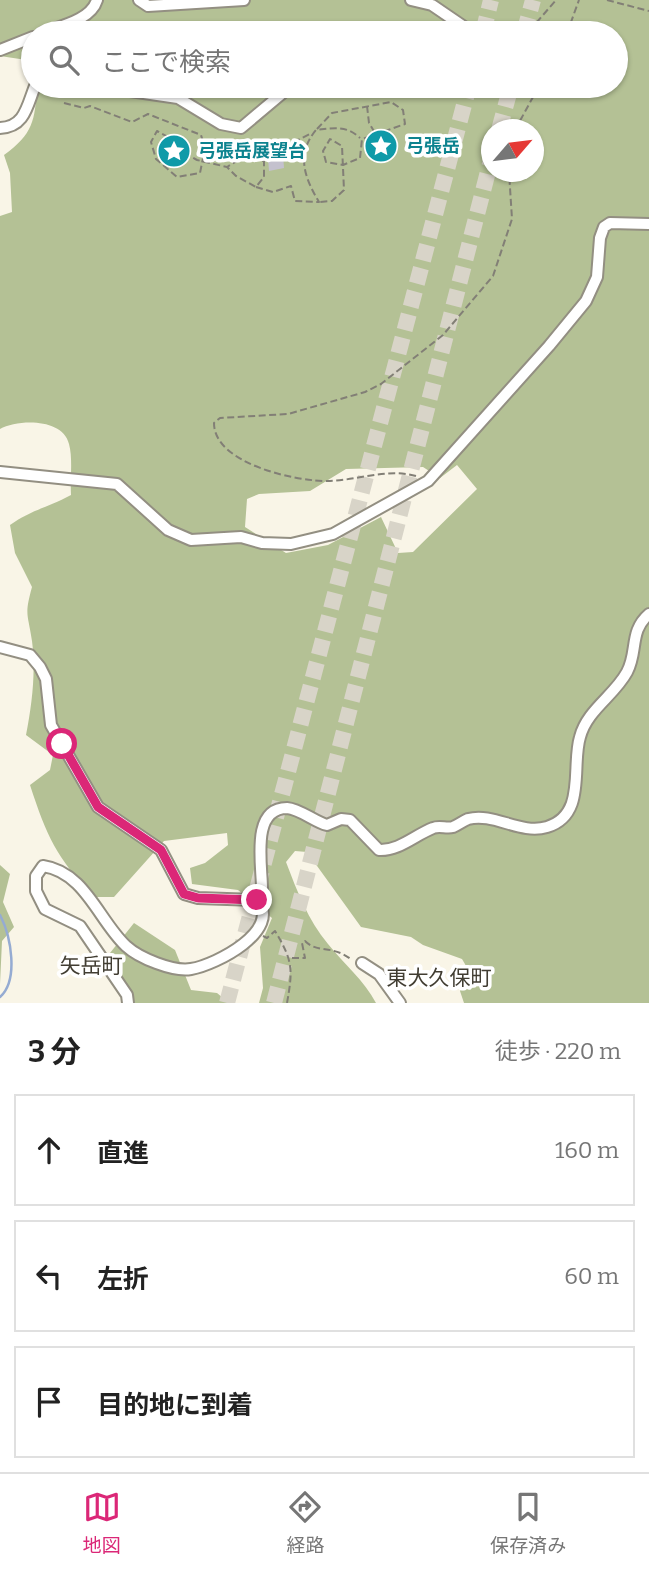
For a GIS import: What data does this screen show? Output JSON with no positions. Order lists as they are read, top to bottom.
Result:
{
  "districts": ["矢岳町", "東大久保町"],
  "places": {
    "place": ["弓張岳", "弓張岳展望台"]
  },
  "north": "top right",
  "page": {
    "search": "ここで検索",
    "heading": ["3 分", "徒歩 · 220 m"],
    "list": [
      ["直進", "160 m"],
      ["左折", "60 m"],
      "目的地に到着"
    ],
    "nav": ["地図", "経路", "保存済み"]
  }
}
